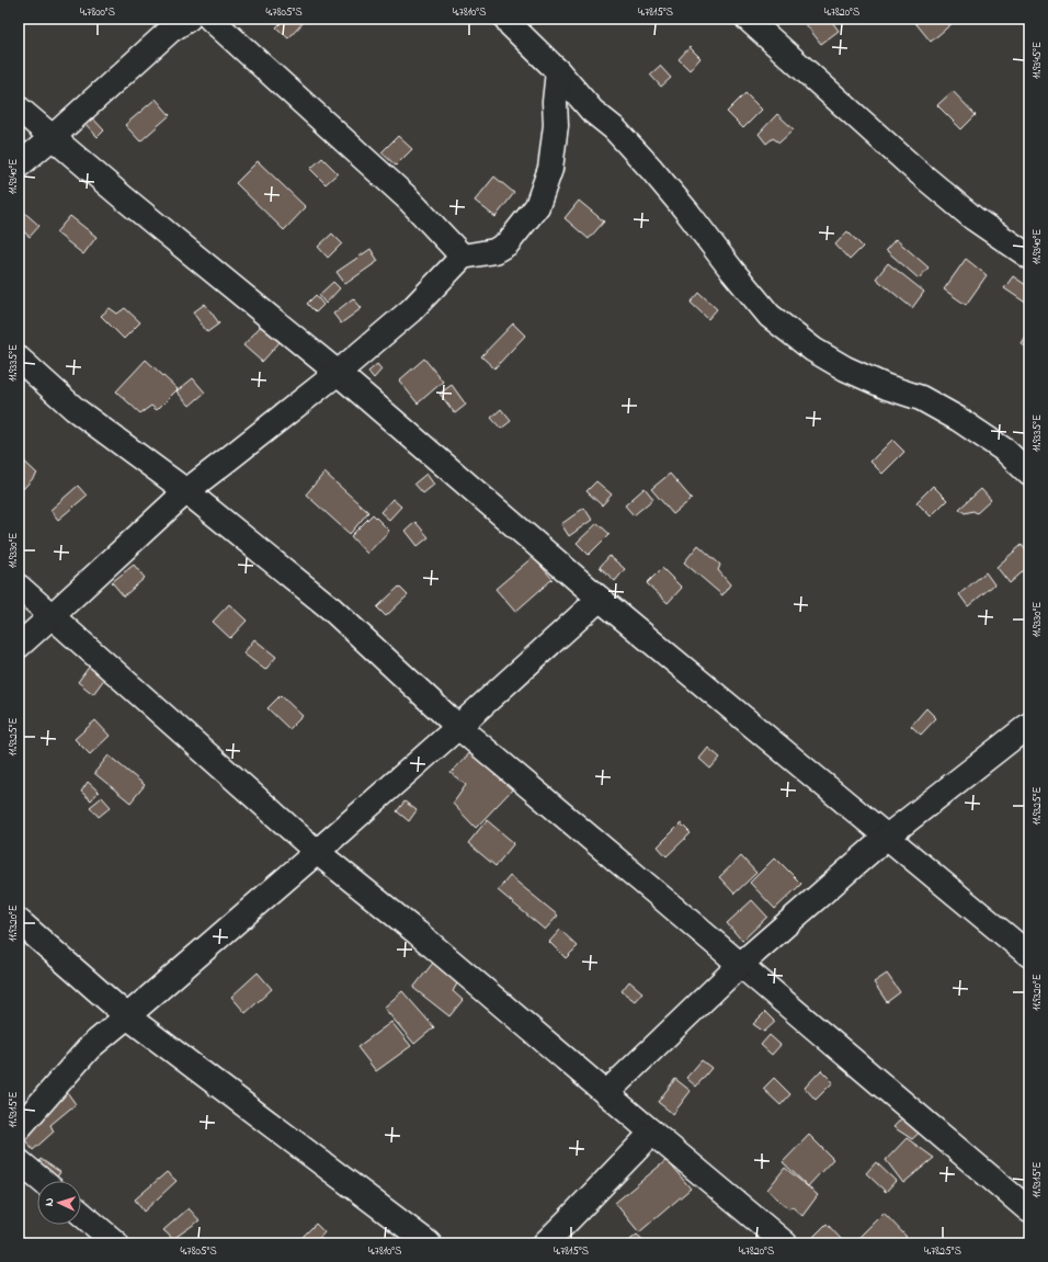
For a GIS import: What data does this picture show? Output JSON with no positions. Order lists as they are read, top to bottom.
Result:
{
  "north": "left",
  "coordinates": [
    "4.7800°S",
    "4.7805°S",
    "4.7810°S",
    "4.7815°S",
    "4.7820°S",
    "11.9345°E",
    "11.9340°E",
    "11.9335°E",
    "11.9330°E",
    "11.9325°E",
    "11.9320°E",
    "11.9315°E",
    "4.7825°S"
  ]
}
